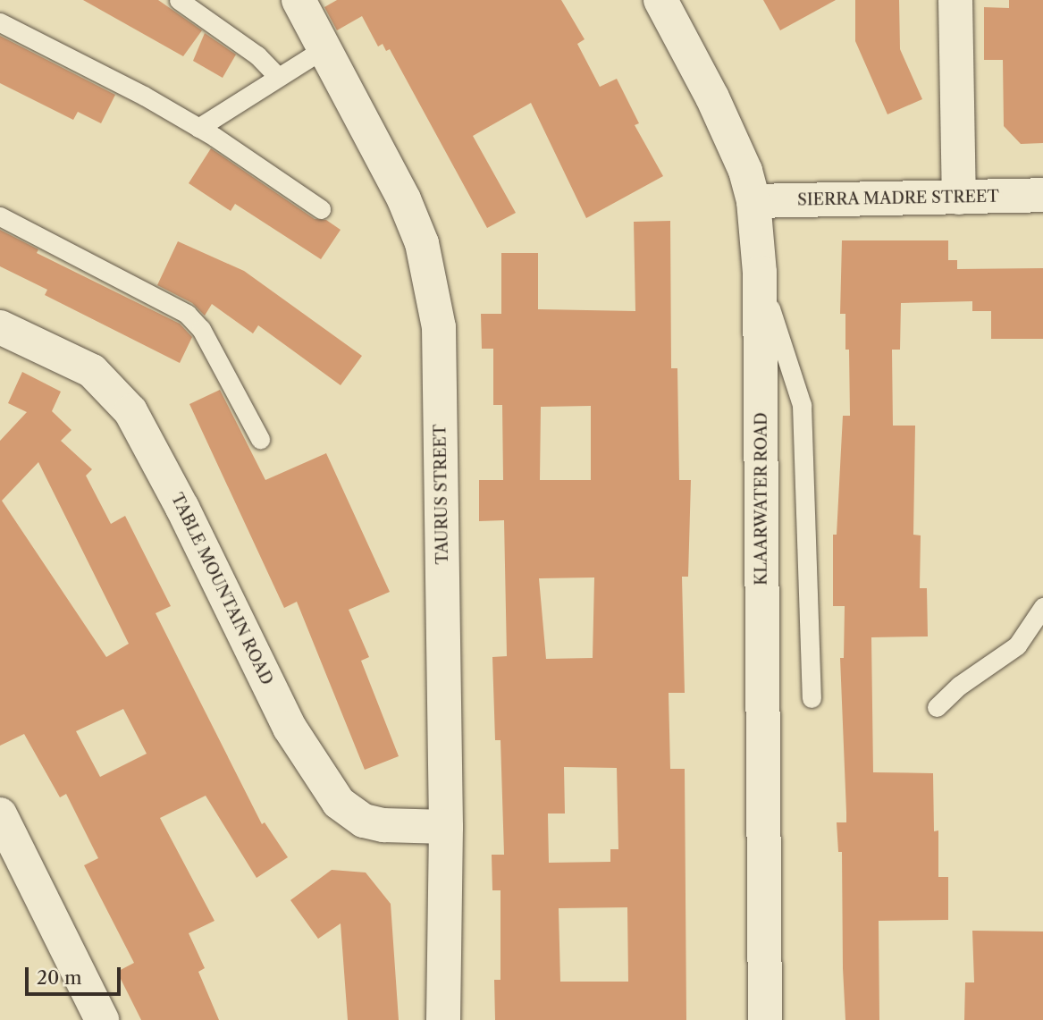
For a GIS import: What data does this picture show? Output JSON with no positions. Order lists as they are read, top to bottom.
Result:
{
  "streets": {
    "street": [
      "SIERRA MADRE STREET",
      "TAURUS STREET",
      "KLAARWATER ROAD",
      "TABLE MOUNTAIN ROAD"
    ]
  },
  "crossings": [
    ["SIERRA MADRE STREET", "KLAARWATER ROAD"],
    ["TAURUS STREET", "TABLE MOUNTAIN ROAD"]
  ],
  "scale_bar": "20 m"
}
